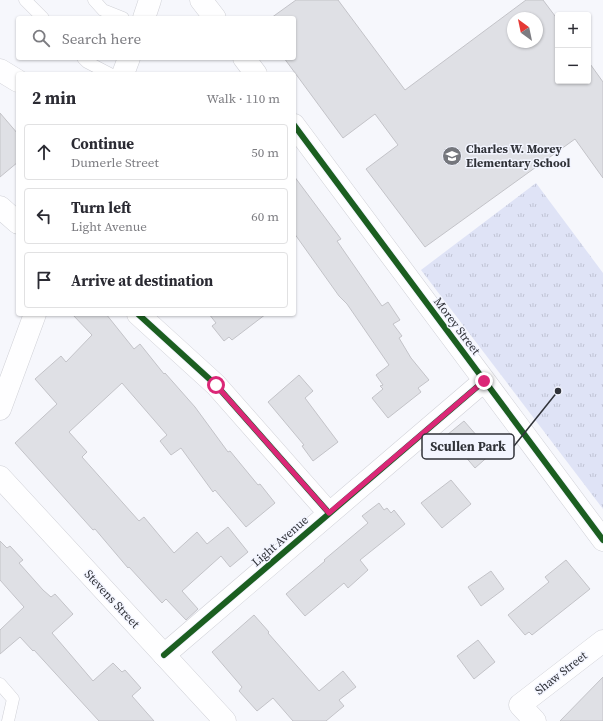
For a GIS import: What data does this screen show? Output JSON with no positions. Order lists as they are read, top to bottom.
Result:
{
  "streets": {
    "street": [
      "Morey Street",
      "Light Avenue",
      "Stevens Street",
      "Shaw Street"
    ]
  },
  "crossings": [
    ["Morey Street", "Light Avenue"],
    ["Light Avenue", "Stevens Street"]
  ],
  "places": {
    "school or university": ["Charles W. Morey Elementary School"],
    "other": ["Scullen Park"]
  },
  "north": "top left",
  "page": {
    "map_buttons": ["+", "−"],
    "search": "Search here",
    "heading": ["2 min", "Walk · 110 m"],
    "list": [
      ["Continue", "Dumerle Street", "50 m"],
      ["Turn left", "Light Avenue", "60 m"],
      "Arrive at destination"
    ]
  }
}
